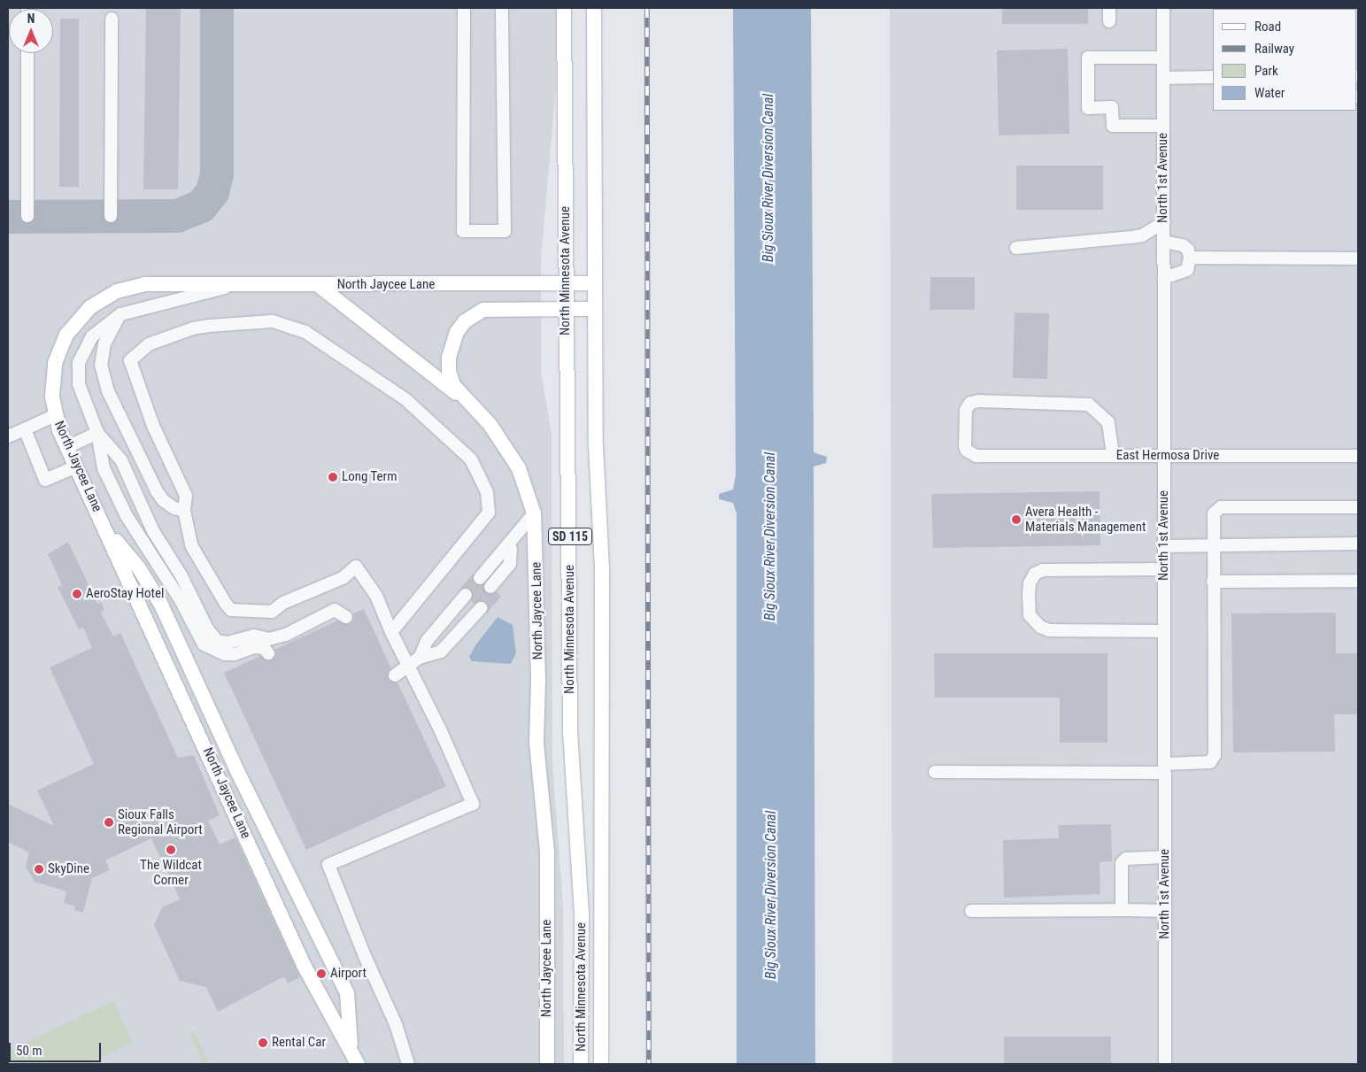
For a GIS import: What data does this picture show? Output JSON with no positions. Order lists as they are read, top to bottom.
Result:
{
  "streets": {
    "main road": ["North Minnesota Avenue", "North Jaycee Lane", "SD 115"],
    "street": ["North 1st Avenue", "East Hermosa Drive"]
  },
  "crossings": [
    ["North 1st Avenue", "East Hermosa Drive"],
    ["North Minnesota Avenue", "North Jaycee Lane"]
  ],
  "water": ["Big Sioux River Diversion Canal"],
  "places": [
    "Long Term",
    "Avera Health - Materials Management",
    "AeroStay Hotel",
    "Sioux Falls Regional Airport",
    "The Wildcat Corner",
    "SkyDine",
    "Airport",
    "Rental Car"
  ],
  "legend": [
    "Road",
    "Railway",
    "Park",
    "Water"
  ],
  "scale_bar": "50 m",
  "north": "top"
}
